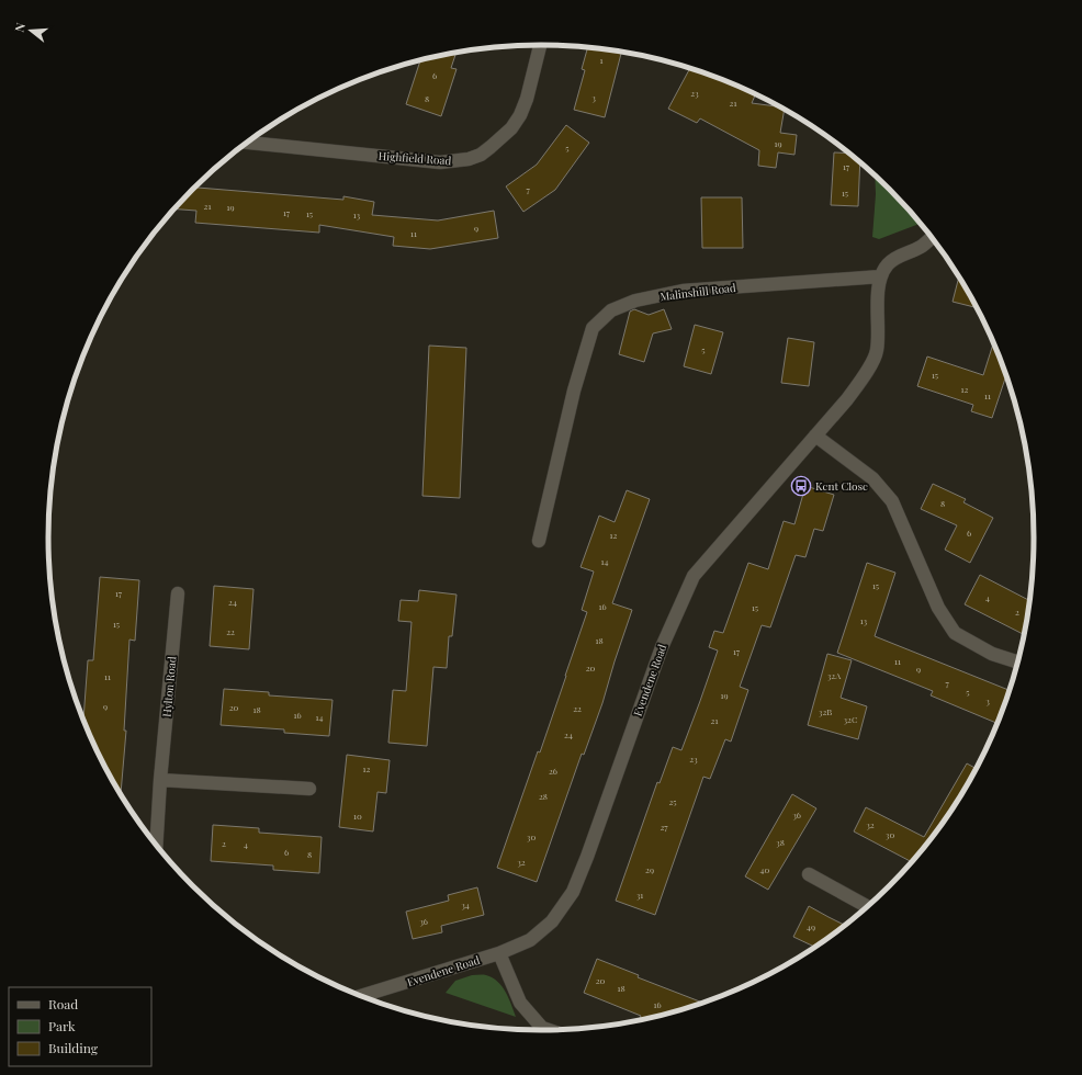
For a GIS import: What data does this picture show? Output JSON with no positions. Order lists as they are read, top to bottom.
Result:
{
  "streets": {
    "street": [
      "Highfield Road",
      "Malinshill Road",
      "Evendene Road",
      "Hylton Road"
    ]
  },
  "crossings": [
    ["Malinshill Road", "Evendene Road"]
  ],
  "places": {
    "bus stop": ["Kent Close"]
  },
  "house_numbers": [
    "1",
    "6",
    "23",
    "3",
    "8",
    "21",
    "19",
    "5",
    "17",
    "7",
    "15",
    "21",
    "19",
    "17",
    "15",
    "13",
    "9",
    "11",
    "5",
    "15",
    "12",
    "11",
    "8",
    "6",
    "12",
    "14",
    "15",
    "17",
    "4",
    "24",
    "16",
    "15",
    "2",
    "13",
    "15",
    "22",
    "18",
    "17",
    "11",
    "20",
    "9",
    "32A",
    "11",
    "7",
    "5",
    "19",
    "3",
    "9",
    "20",
    "22",
    "18",
    "32B",
    "16",
    "14",
    "32C",
    "21",
    "24",
    "23",
    "12",
    "26",
    "28",
    "25",
    "36",
    "10",
    "32",
    "27",
    "30",
    "30",
    "38",
    "2",
    "4",
    "6",
    "8",
    "32",
    "29",
    "40",
    "31",
    "34",
    "36",
    "49",
    "20",
    "18",
    "16"
  ],
  "legend": ["Road", "Park", "Building"],
  "north": "left"
}
